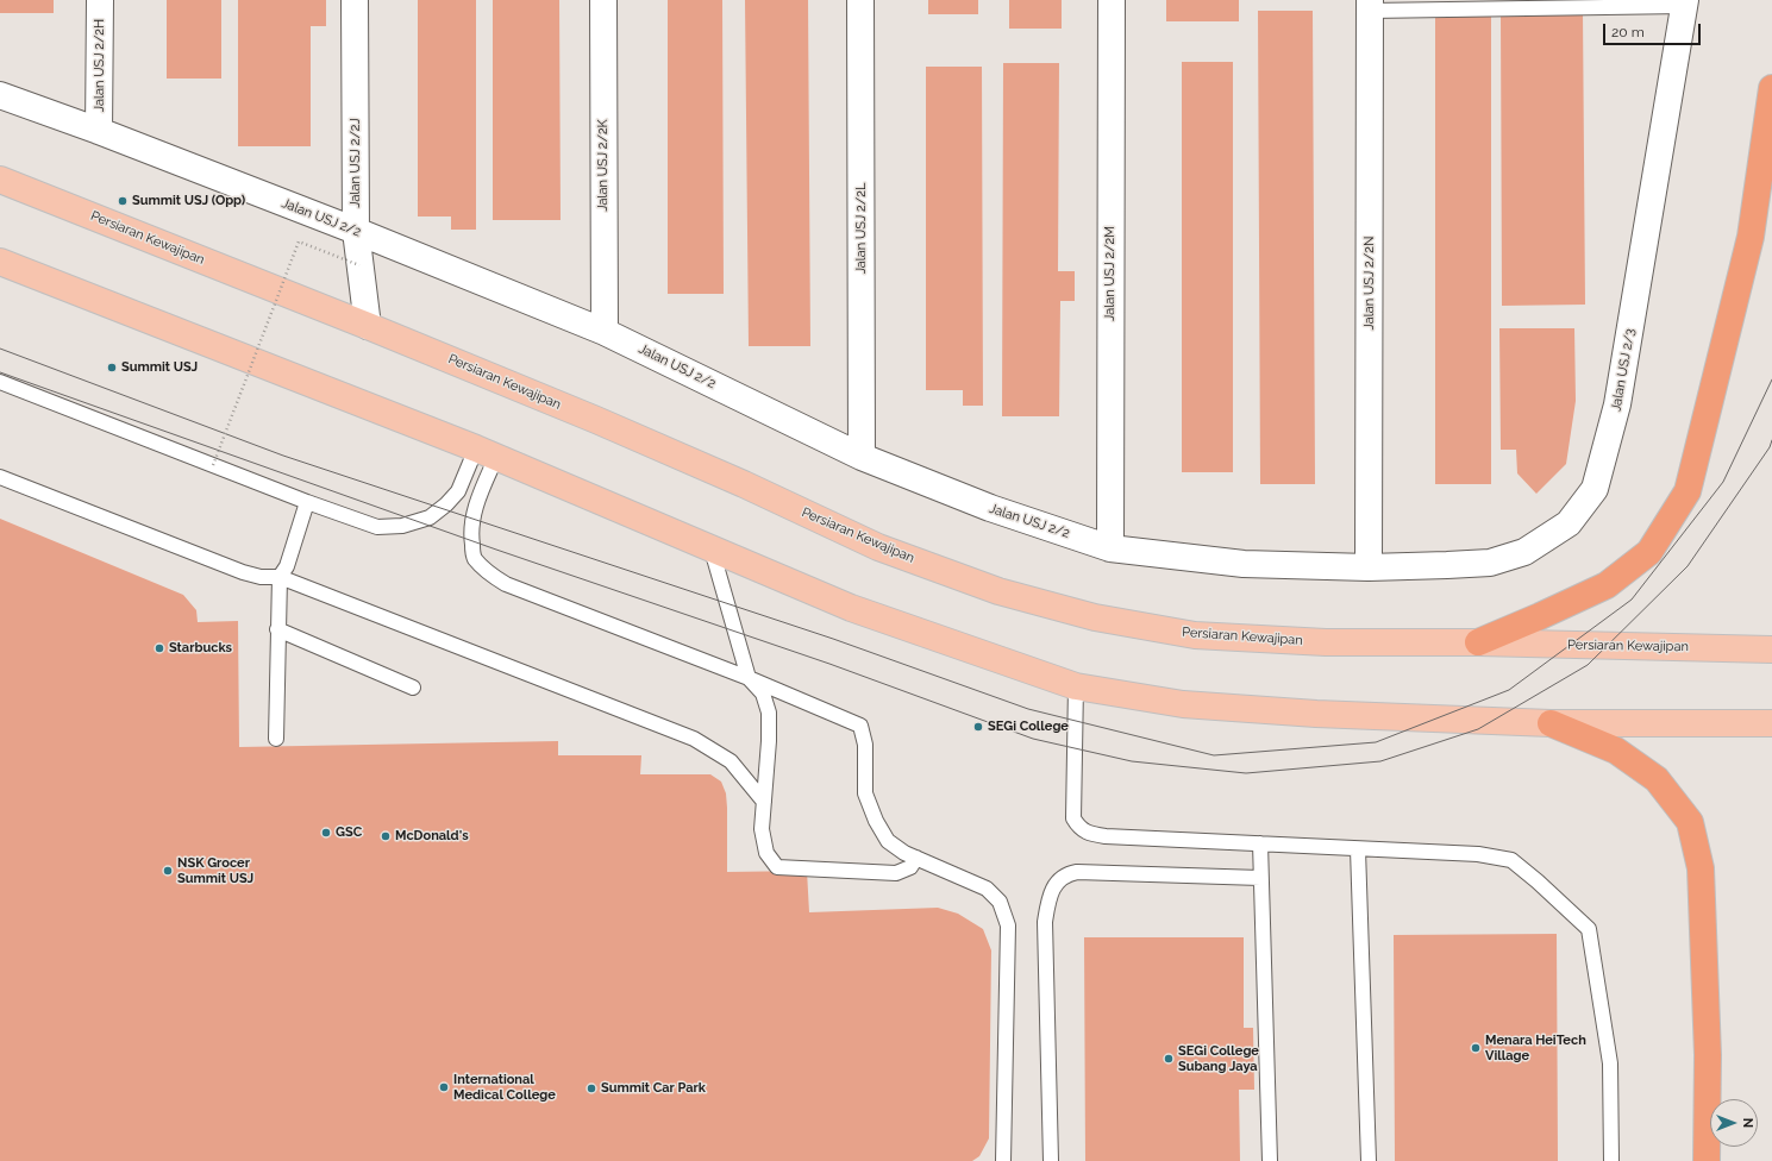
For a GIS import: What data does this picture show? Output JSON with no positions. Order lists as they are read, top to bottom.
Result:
{
  "streets": {
    "main road": ["Persiaran Kewajipan"],
    "street": [
      "Jalan USJ 2/2H",
      "Jalan USJ 2/2J",
      "Jalan USJ 2/2K",
      "Jalan USJ 2/2",
      "Jalan USJ 2/2L",
      "Jalan USJ 2/2M",
      "Jalan USJ 2/2N",
      "Jalan USJ 2/3"
    ]
  },
  "crossings": [
    ["Jalan USJ 2/2H", "Jalan USJ 2/2"],
    ["Jalan USJ 2/2J", "Jalan USJ 2/2"],
    ["Jalan USJ 2/2J", "Persiaran Kewajipan"],
    ["Jalan USJ 2/2K", "Jalan USJ 2/2"],
    ["Jalan USJ 2/2", "Jalan USJ 2/2L"],
    ["Jalan USJ 2/2", "Jalan USJ 2/2M"],
    ["Jalan USJ 2/2", "Jalan USJ 2/2N"],
    ["Jalan USJ 2/2", "Jalan USJ 2/3"],
    ["Jalan USJ 2/2N", "Jalan USJ 2/3"]
  ],
  "places": [
    "Summit USJ (Opp)",
    "Summit USJ",
    "Starbucks",
    "SEGi College",
    "GSC",
    "McDonald's",
    "NSK Grocer Summit USJ",
    "Menara HeiTech Village",
    "SEGi College Subang Jaya",
    "International Medical College",
    "Summit Car Park"
  ],
  "scale_bar": "20 m",
  "north": "right"
}
